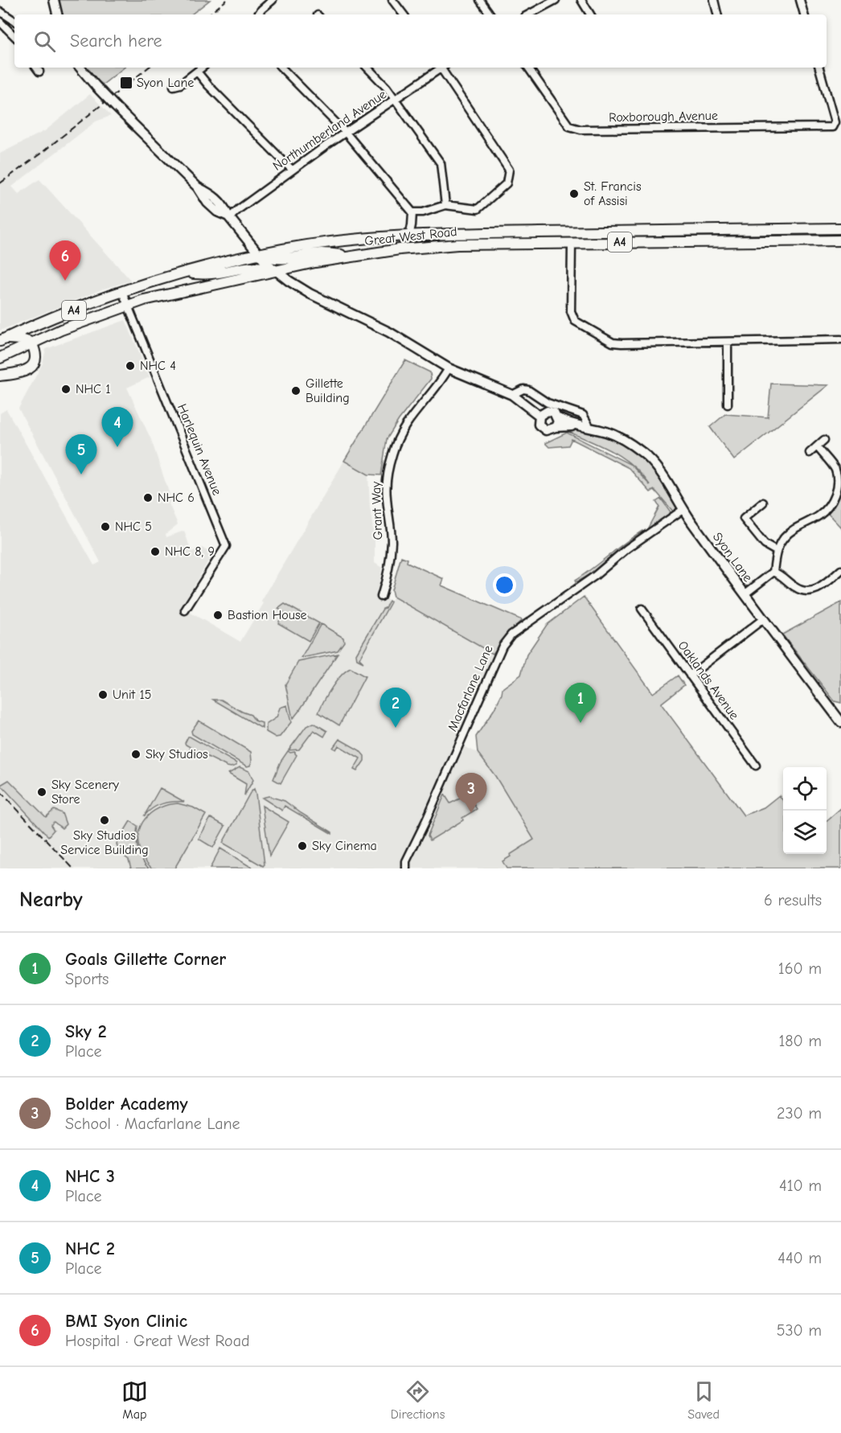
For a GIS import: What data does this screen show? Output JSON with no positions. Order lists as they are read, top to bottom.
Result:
{
  "streets": {
    "highway": ["Great West Road", "A4"],
    "main road": ["Syon Lane"],
    "street": [
      "Roxborough Avenue",
      "Northumberland Avenue",
      "Harlequin Avenue",
      "Grant Way",
      "Oaklands Avenue",
      "Macfarlane Lane"
    ]
  },
  "crossings": [
    ["Northumberland Avenue", "Syon Lane"],
    ["Great West Road", "A4"],
    ["Great West Road", "Harlequin Avenue"],
    ["Great West Road", "Syon Lane"],
    ["A4", "Syon Lane"],
    ["Grant Way", "Syon Lane"],
    ["Syon Lane", "Macfarlane Lane"]
  ],
  "places": {
    "transit": ["Syon Lane"],
    "other": [
      "St. Francis of Assisi",
      "NHC 4",
      "NHC 1",
      "Gillette Building",
      "NHC 6",
      "NHC 5",
      "NHC 8, 9",
      "Bastion House",
      "Unit 15",
      "Sky Studios",
      "Sky Scenery Store",
      "Sky Studios Service Building",
      "Sky Cinema"
    ]
  },
  "page": {
    "search": "Search here",
    "pins": [
      "6",
      "4",
      "5",
      "1",
      "2",
      "3"
    ],
    "heading": ["Nearby", "6 results"],
    "list": [
      {
        "mark": "1",
        "name": "Goals Gillette Corner",
        "note": "Sports",
        "value": "160 m"
      },
      {
        "mark": "2",
        "name": "Sky 2",
        "note": "Place",
        "value": "180 m"
      },
      {
        "mark": "3",
        "name": "Bolder Academy",
        "note": "School · Macfarlane Lane",
        "value": "230 m"
      },
      {
        "mark": "4",
        "name": "NHC 3",
        "note": "Place",
        "value": "410 m"
      },
      {
        "mark": "5",
        "name": "NHC 2",
        "note": "Place",
        "value": "440 m"
      },
      {
        "mark": "6",
        "name": "BMI Syon Clinic",
        "note": "Hospital · Great West Road",
        "value": "530 m"
      }
    ],
    "nav": ["Map", "Directions", "Saved"]
  }
}
